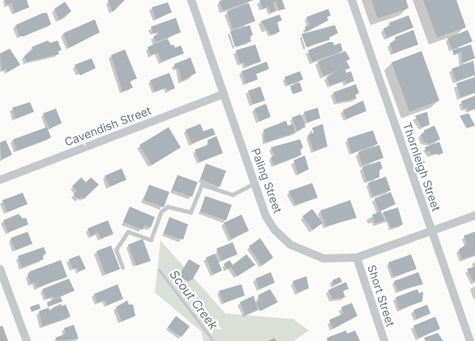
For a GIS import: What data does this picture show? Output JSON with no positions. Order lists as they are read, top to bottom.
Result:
{
  "streets": {
    "street": [
      "Cavendish Street",
      "Thornleigh Street",
      "Paling Street",
      "Short Street"
    ]
  },
  "crossings": [
    ["Cavendish Street", "Paling Street"],
    ["Thornleigh Street", "Paling Street"],
    ["Paling Street", "Short Street"]
  ],
  "water": ["Scout Creek"]
}
